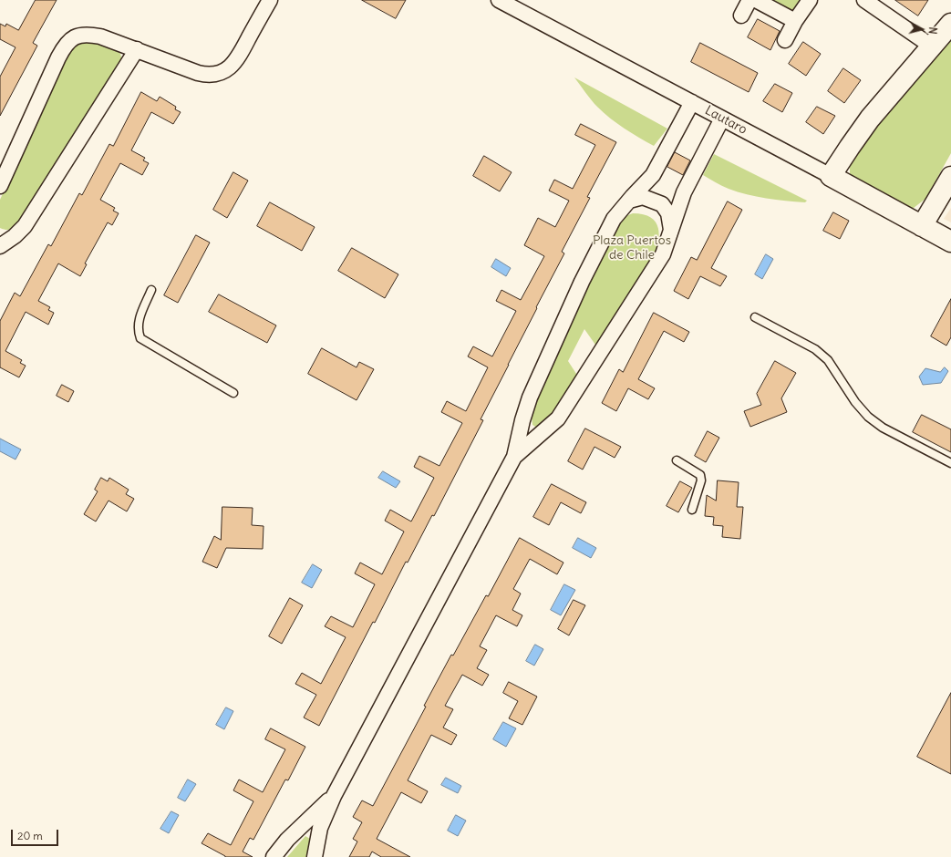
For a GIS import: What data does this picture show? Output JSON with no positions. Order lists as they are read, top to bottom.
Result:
{
  "streets": {
    "street": ["Lautaro"]
  },
  "parks": ["Plaza Puertos de Chile"],
  "scale_bar": "20 m",
  "north": "right"
}
